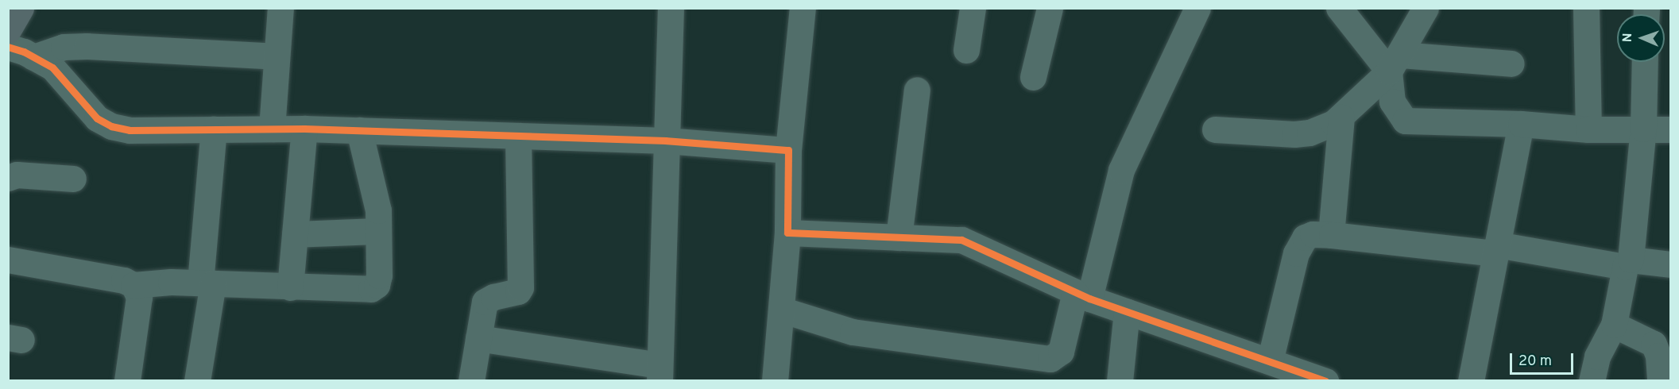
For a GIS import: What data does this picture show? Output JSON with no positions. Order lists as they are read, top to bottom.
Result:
{
  "scale_bar": "20 m",
  "north": "left"
}
